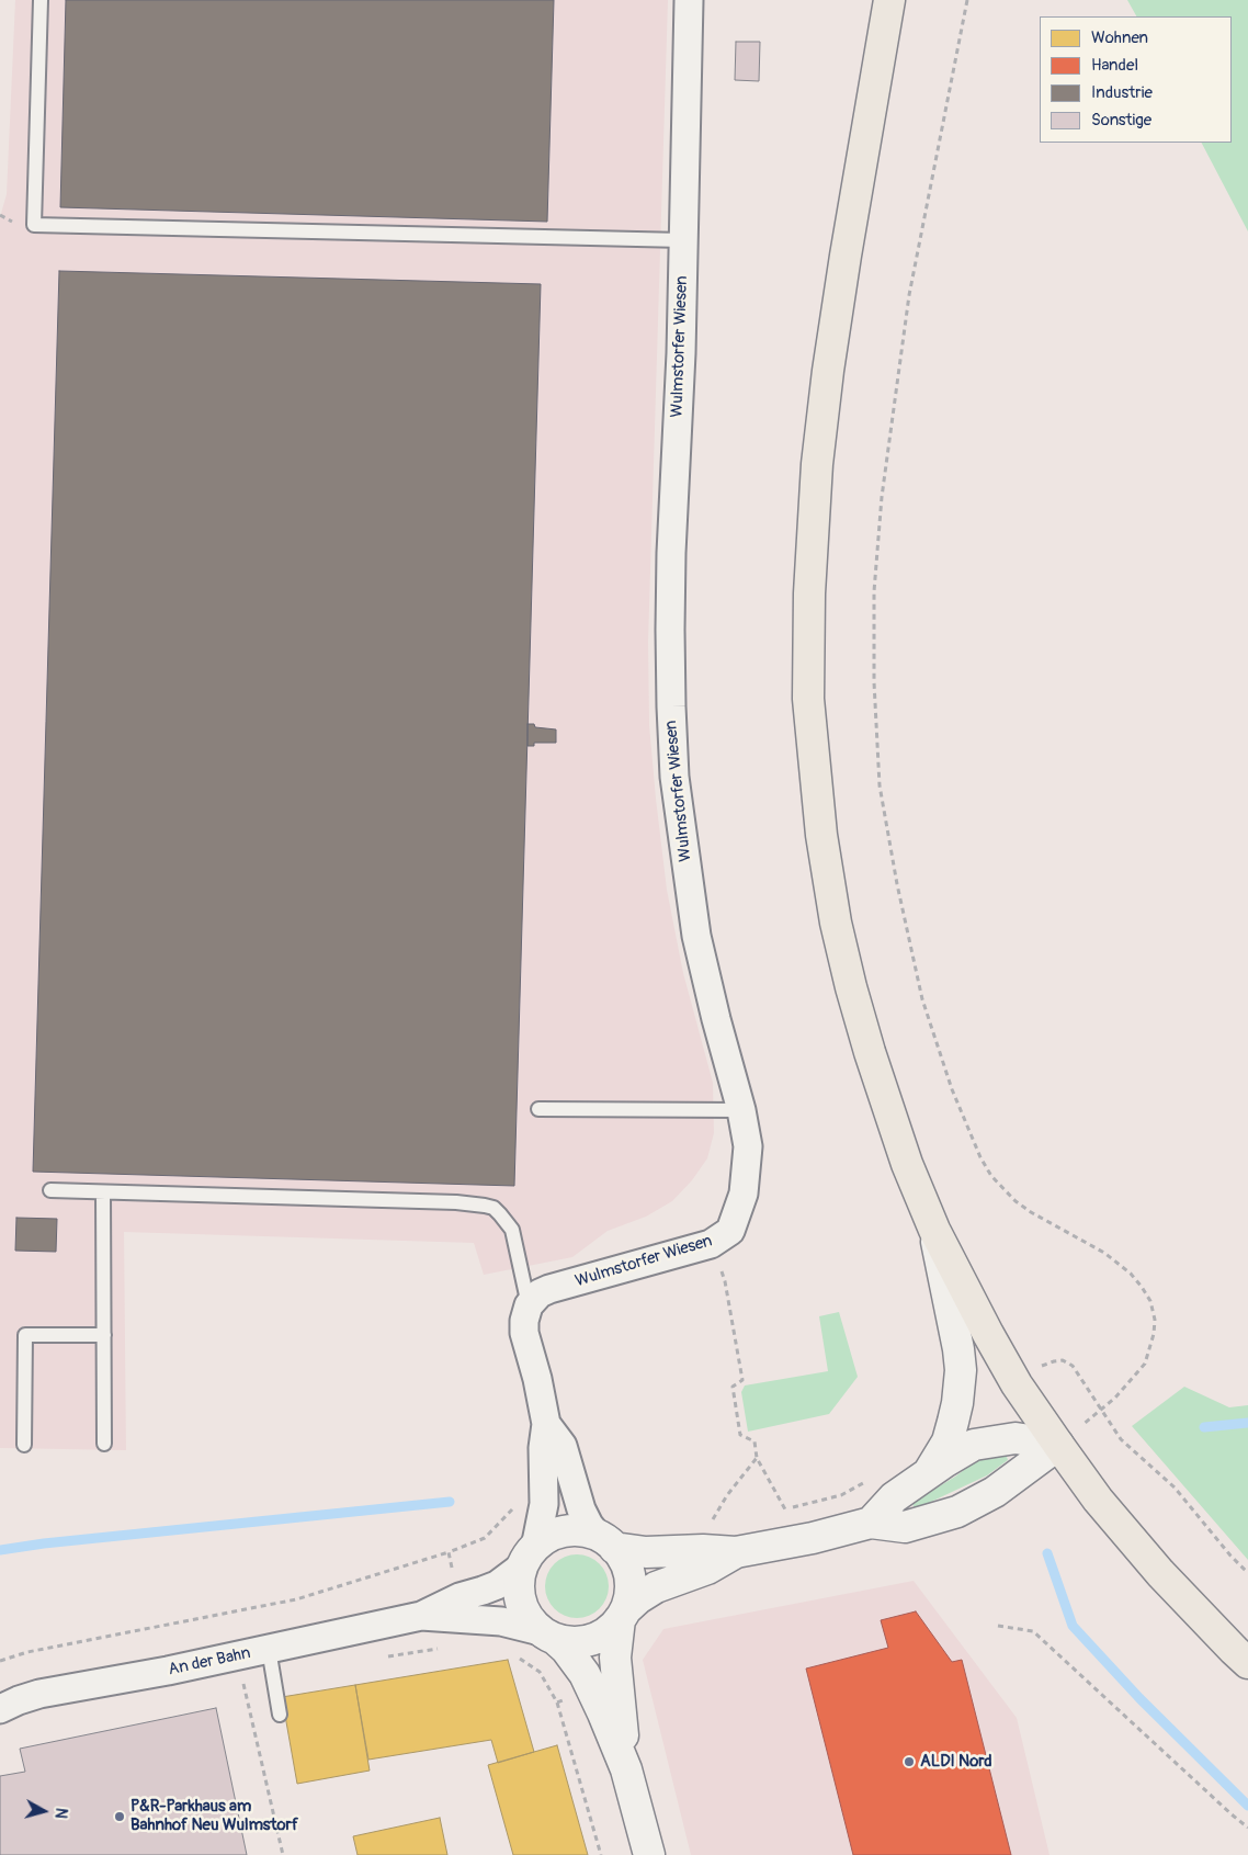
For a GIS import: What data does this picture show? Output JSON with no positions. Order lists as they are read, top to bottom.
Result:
{
  "streets": {
    "street": ["Wulmstorfer Wiesen", "An der Bahn"]
  },
  "places": ["ALDI Nord", "P&R-Parkhaus am Bahnhof Neu Wulmstorf"],
  "legend": [
    "Wohnen",
    "Handel",
    "Industrie",
    "Sonstige"
  ],
  "north": "right"
}
